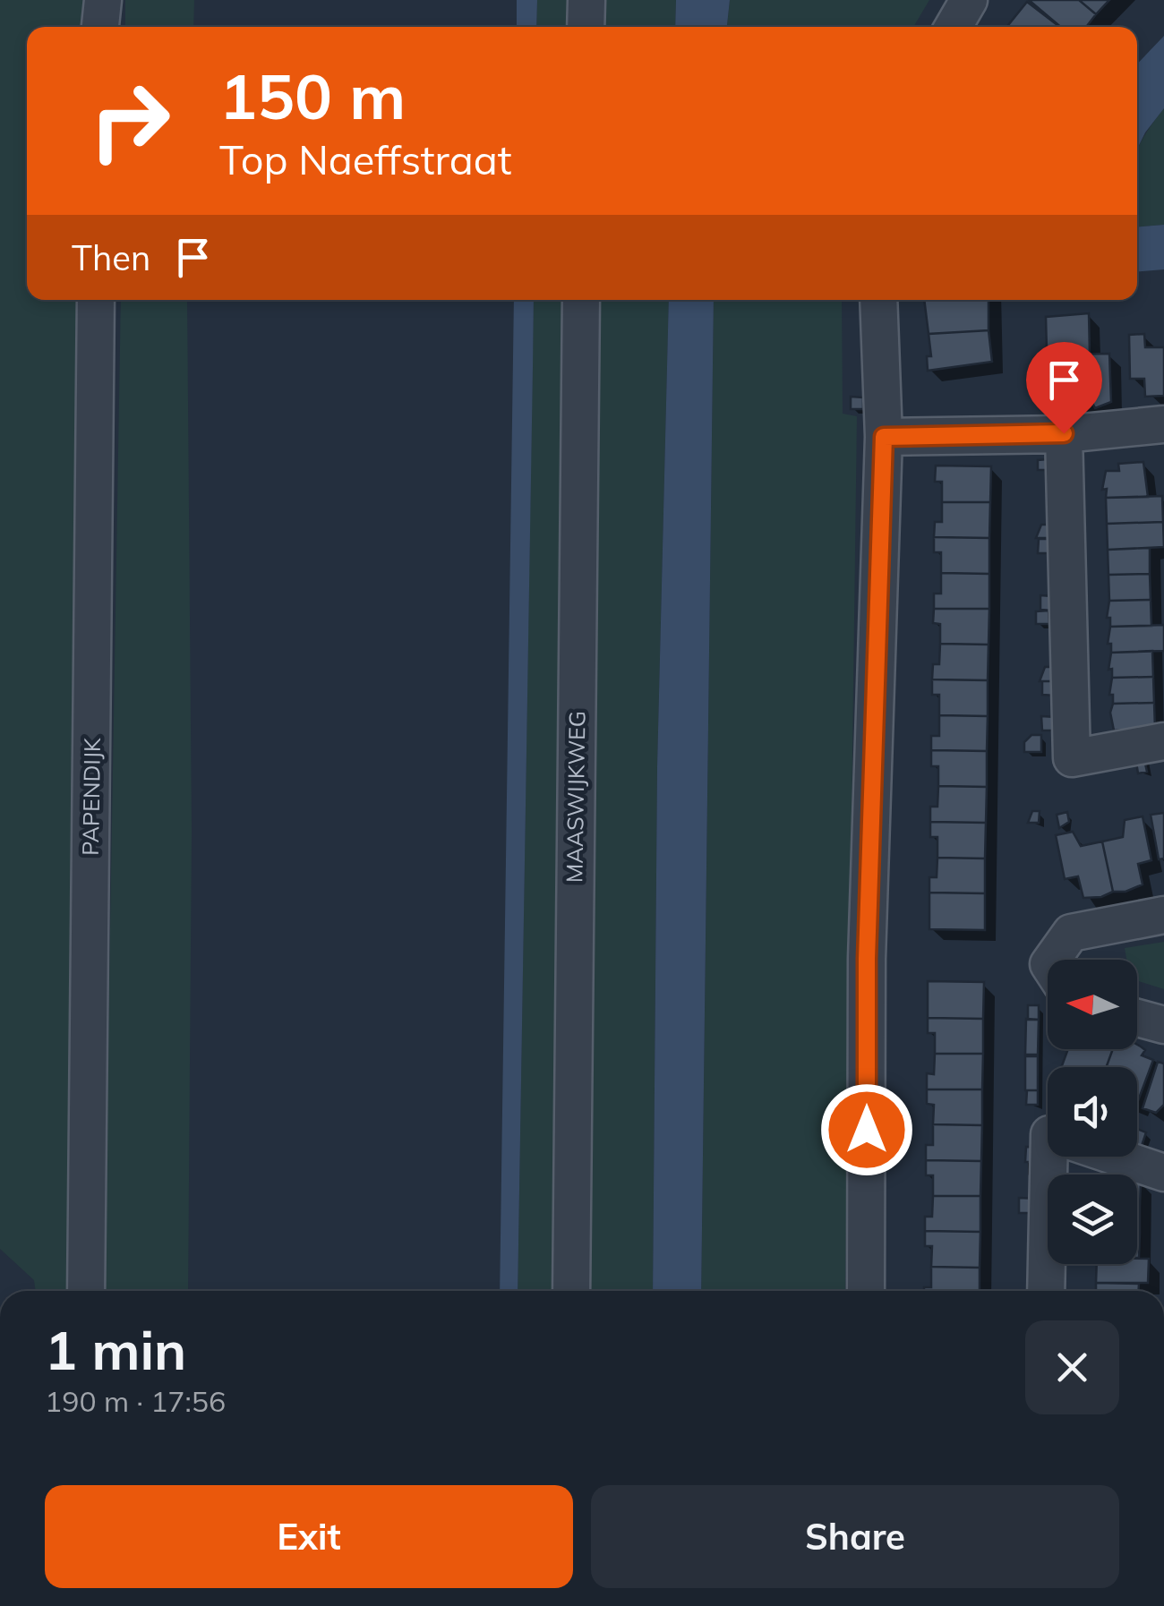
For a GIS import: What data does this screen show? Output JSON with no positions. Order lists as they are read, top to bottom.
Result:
{
  "streets": {
    "street": ["PAPENDIJK", "MAASWIJKWEG"]
  },
  "north": "left",
  "page": {
    "turn": ["150 m", "Top Naeffstraat"],
    "then": "Then",
    "heading": ["1 min", "190 m · 17:56"],
    "buttons": ["Exit", "Share"]
  }
}
